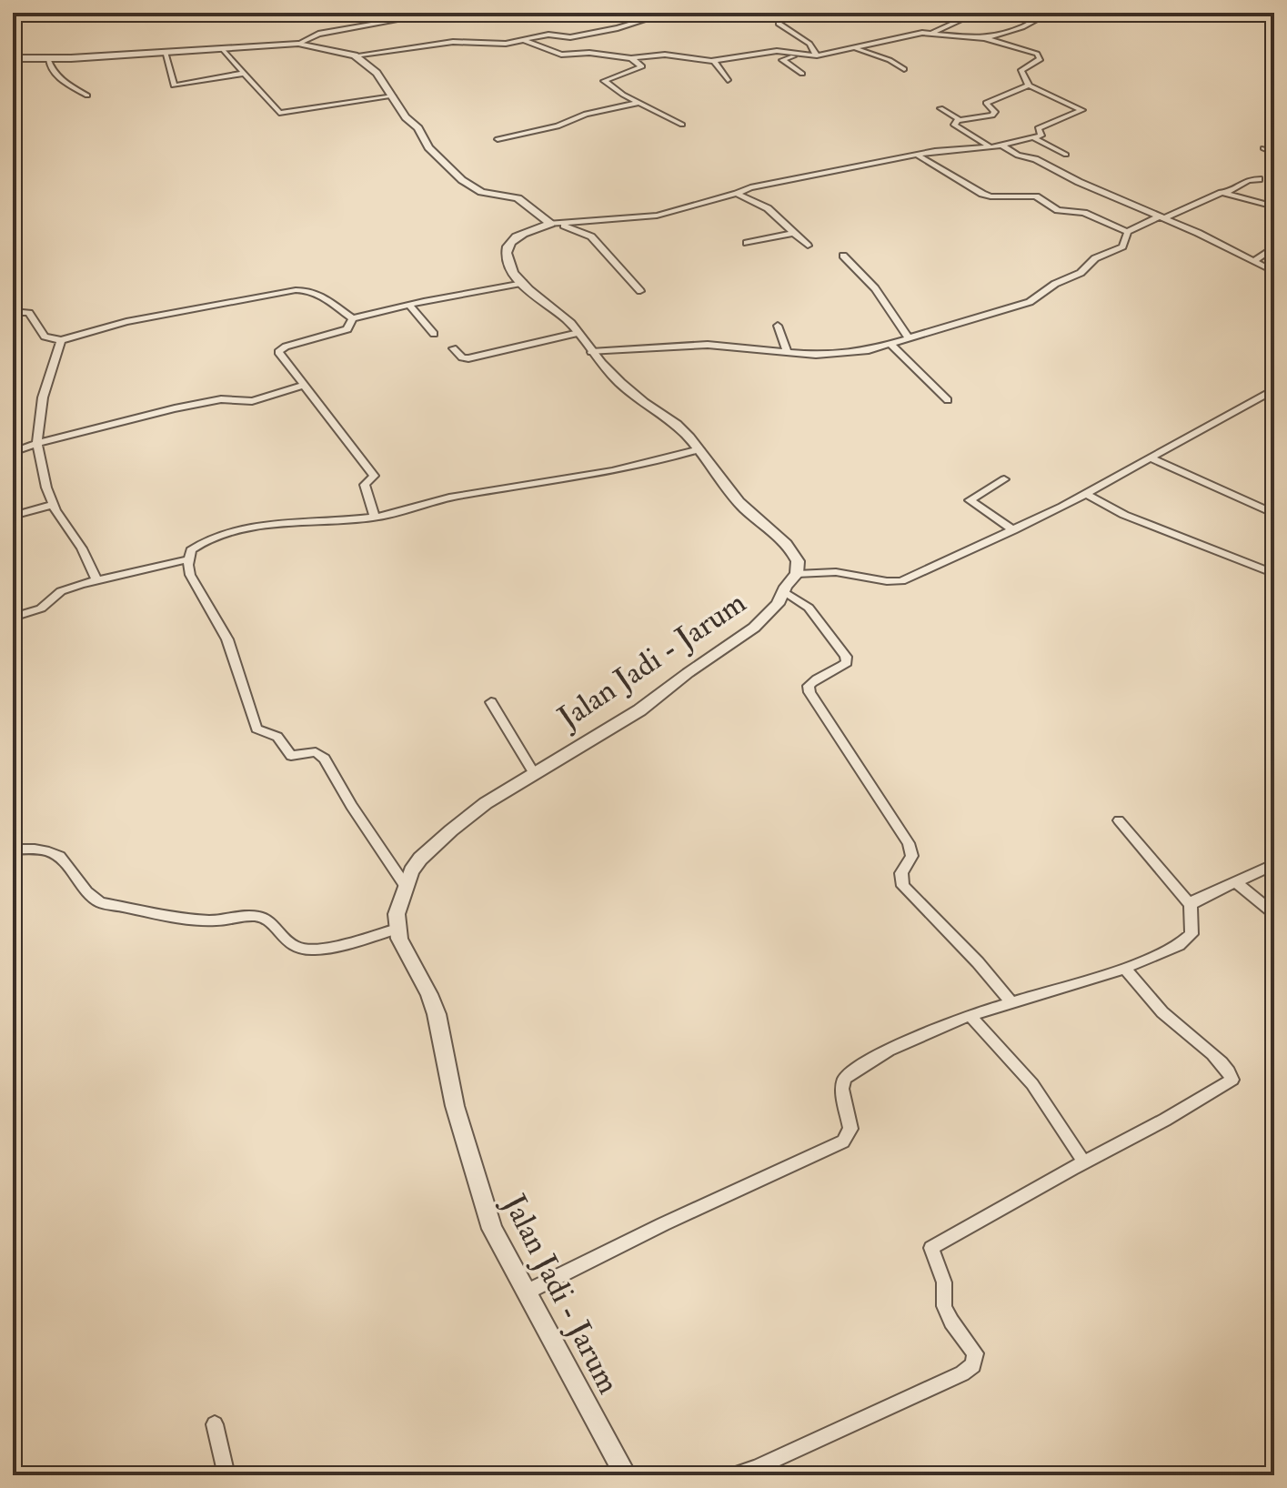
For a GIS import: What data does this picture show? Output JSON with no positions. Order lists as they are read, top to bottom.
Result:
{
  "streets": {
    "street": ["Jalan Jadi - Jarum"]
  }
}
